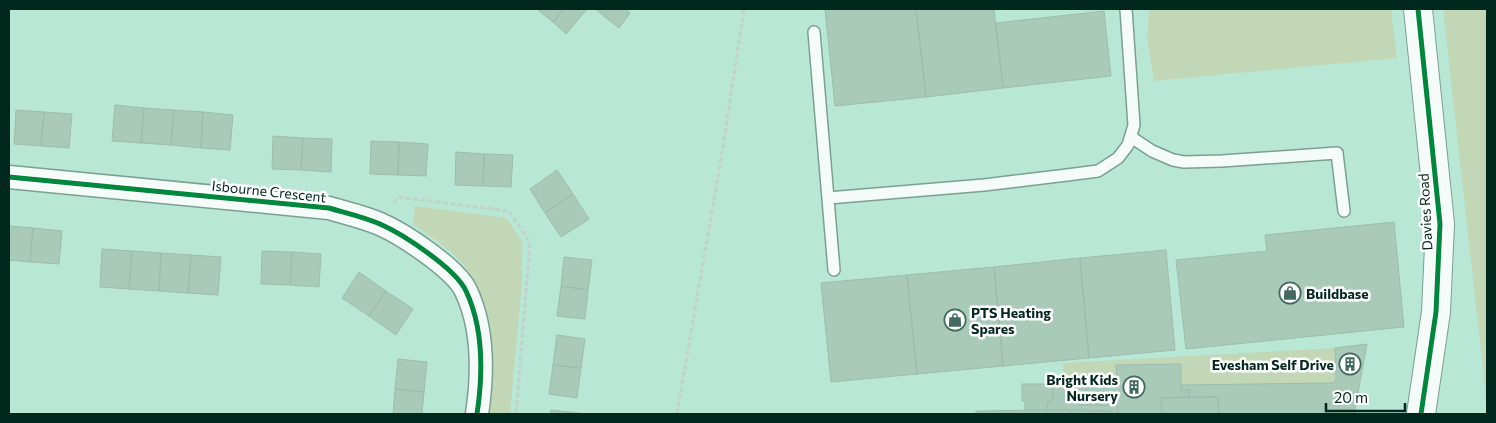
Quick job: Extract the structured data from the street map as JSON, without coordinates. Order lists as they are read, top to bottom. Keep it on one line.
{"streets":{"street":["Isbourne Crescent","Davies Road"]},"places":{"shop":["Buildbase","PTS Heating Spares"],"building":["Evesham Self Drive","Bright Kids Nursery"]},"scale_bar":"20 m"}
